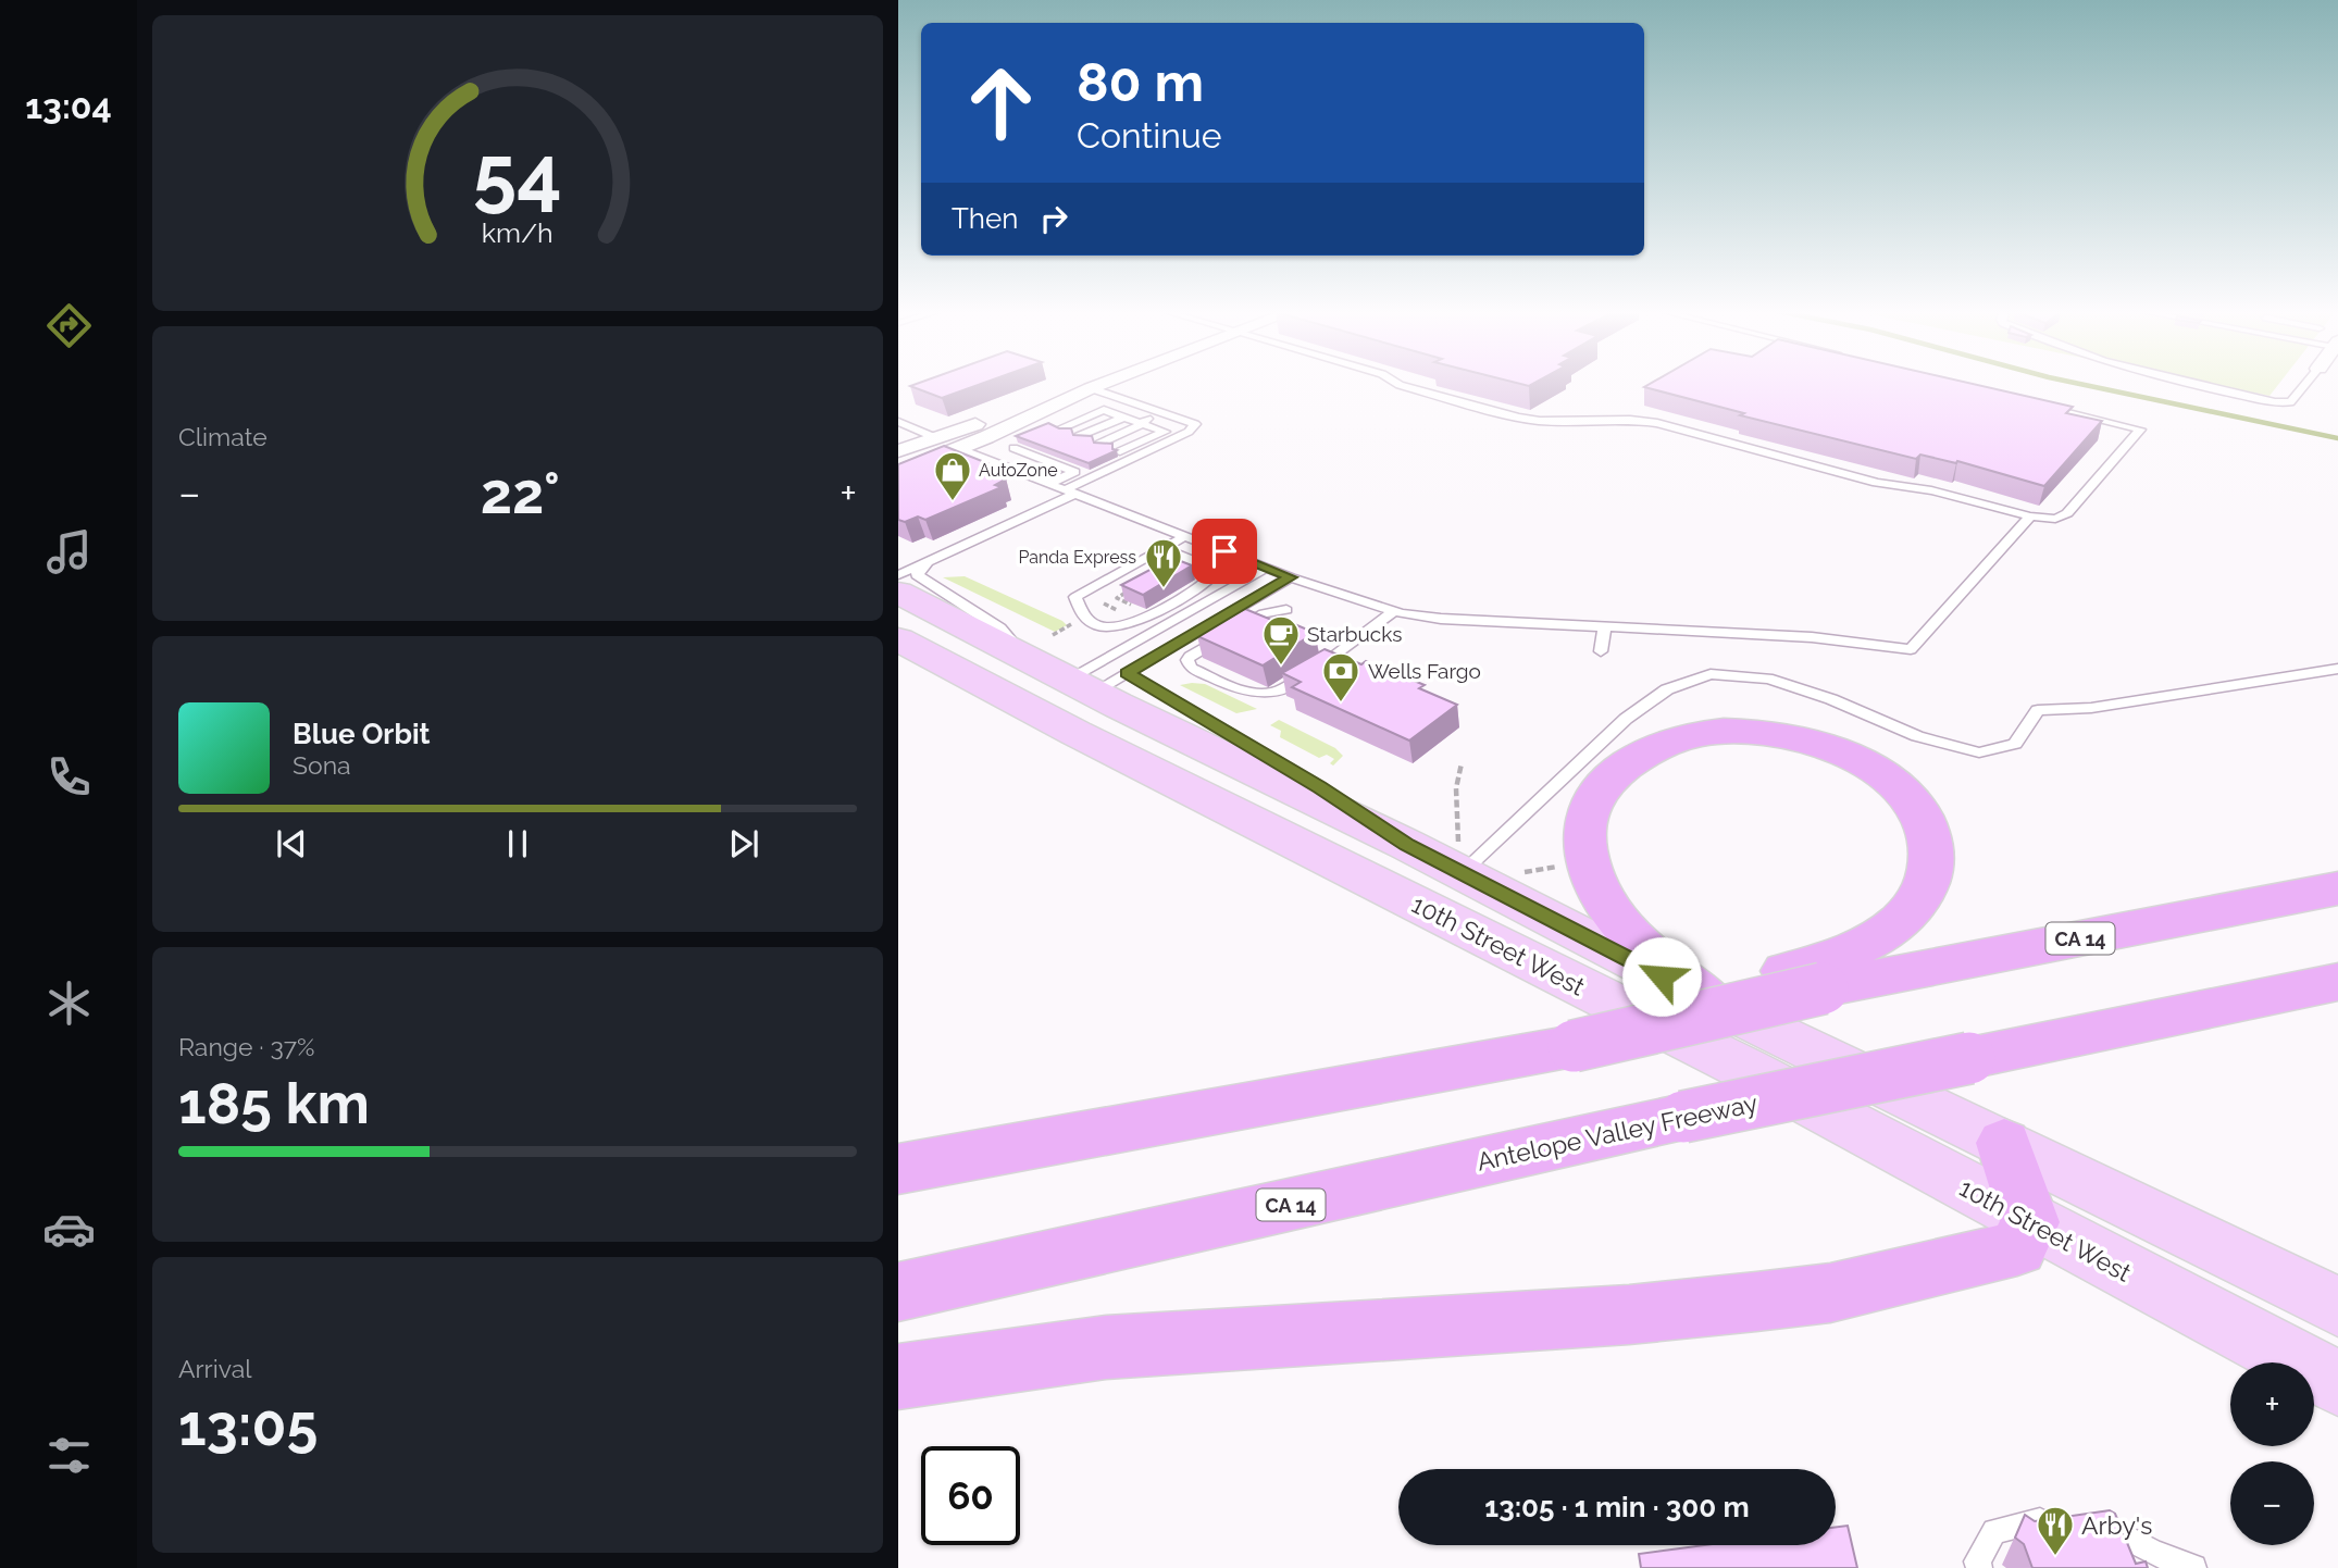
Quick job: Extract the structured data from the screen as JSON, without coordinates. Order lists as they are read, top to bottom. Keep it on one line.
{"streets":{"highway":["CA 14","Antelope Valley Freeway"],"main road":["10th Street West"]},"places":{"shop":["AutoZone"],"restaurant":["Panda Express","Arby's"],"cafe":["Starbucks"],"bank":["Wells Fargo"]},"page":{"tabs":"13:04","turn":["80 m","Continue"],"then":"Then","tile":["Climate",["Range · 37%","185 km"],["Arrival","13:05"]],"heat":["−","22°","+"],"song":["Blue Orbit","Sona"],"map_buttons":["+","−"],"limit":"60","trip":"13:05 · 1 min · 300 m","gauge":["54","km/h"]}}
